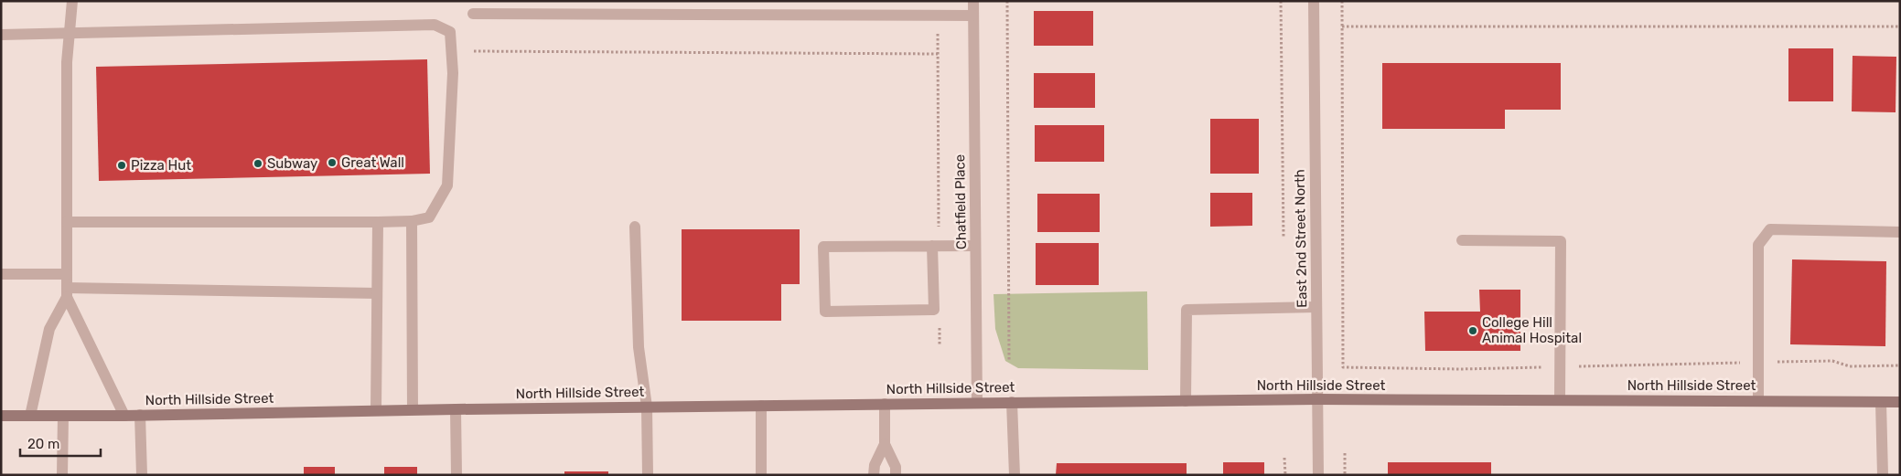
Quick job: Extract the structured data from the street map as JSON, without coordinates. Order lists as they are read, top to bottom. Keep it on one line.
{"streets":{"main road":["North Hillside Street"],"street":["Chatfield Place","East 2nd Street North"]},"crossings":[["Chatfield Place","North Hillside Street"],["East 2nd Street North","North Hillside Street"]],"places":["Great Wall","Subway","Pizza Hut","College Hill Animal Hospital"],"scale_bar":"20 m"}
